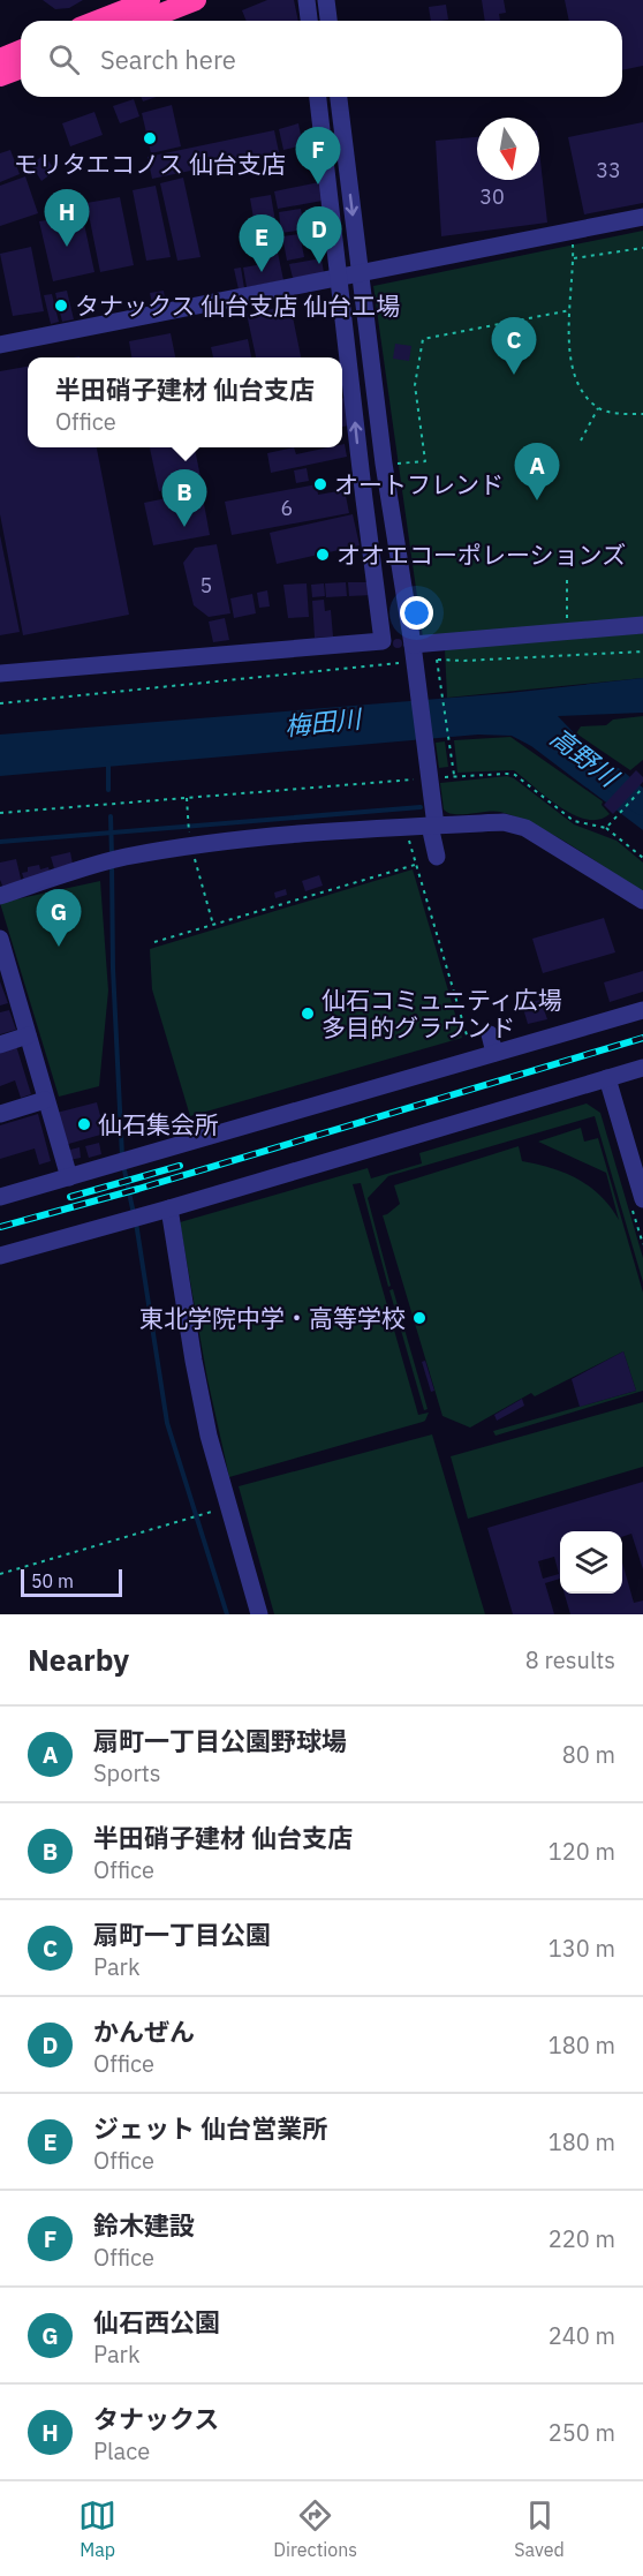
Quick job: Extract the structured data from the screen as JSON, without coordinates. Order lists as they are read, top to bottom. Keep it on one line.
{"water":["梅田川","高野川"],"places":["モリタエコノス 仙台支店","タナックス 仙台支店 仙台工場","オートフレンド","オオエコーポレーションズ","仙石コミュニティ広場 多目的グラウンド","仙石集会所","東北学院中学・高等学校"],"house_numbers":["33","30","6","5"],"scale_bar":"50 m","north":"bottom","page":{"search":"Search here","pins":["F","H","D","E","C","A","B","G"],"popup":["半田硝子建材 仙台支店","Office"],"scale":"50 m","heading":["Nearby","8 results"],"list":[{"mark":"A","name":"扇町一丁目公園野球場","note":"Sports","value":"80 m"},{"mark":"B","name":"半田硝子建材 仙台支店","note":"Office","value":"120 m"},{"mark":"C","name":"扇町一丁目公園","note":"Park","value":"130 m"},{"mark":"D","name":"かんぜん","note":"Office","value":"180 m"},{"mark":"E","name":"ジェット 仙台営業所","note":"Office","value":"180 m"},{"mark":"F","name":"鈴木建設","note":"Office","value":"220 m"},{"mark":"G","name":"仙石西公園","note":"Park","value":"240 m"},{"mark":"H","name":"タナックス","note":"Place","value":"250 m"}],"nav":["Map","Directions","Saved"]}}
